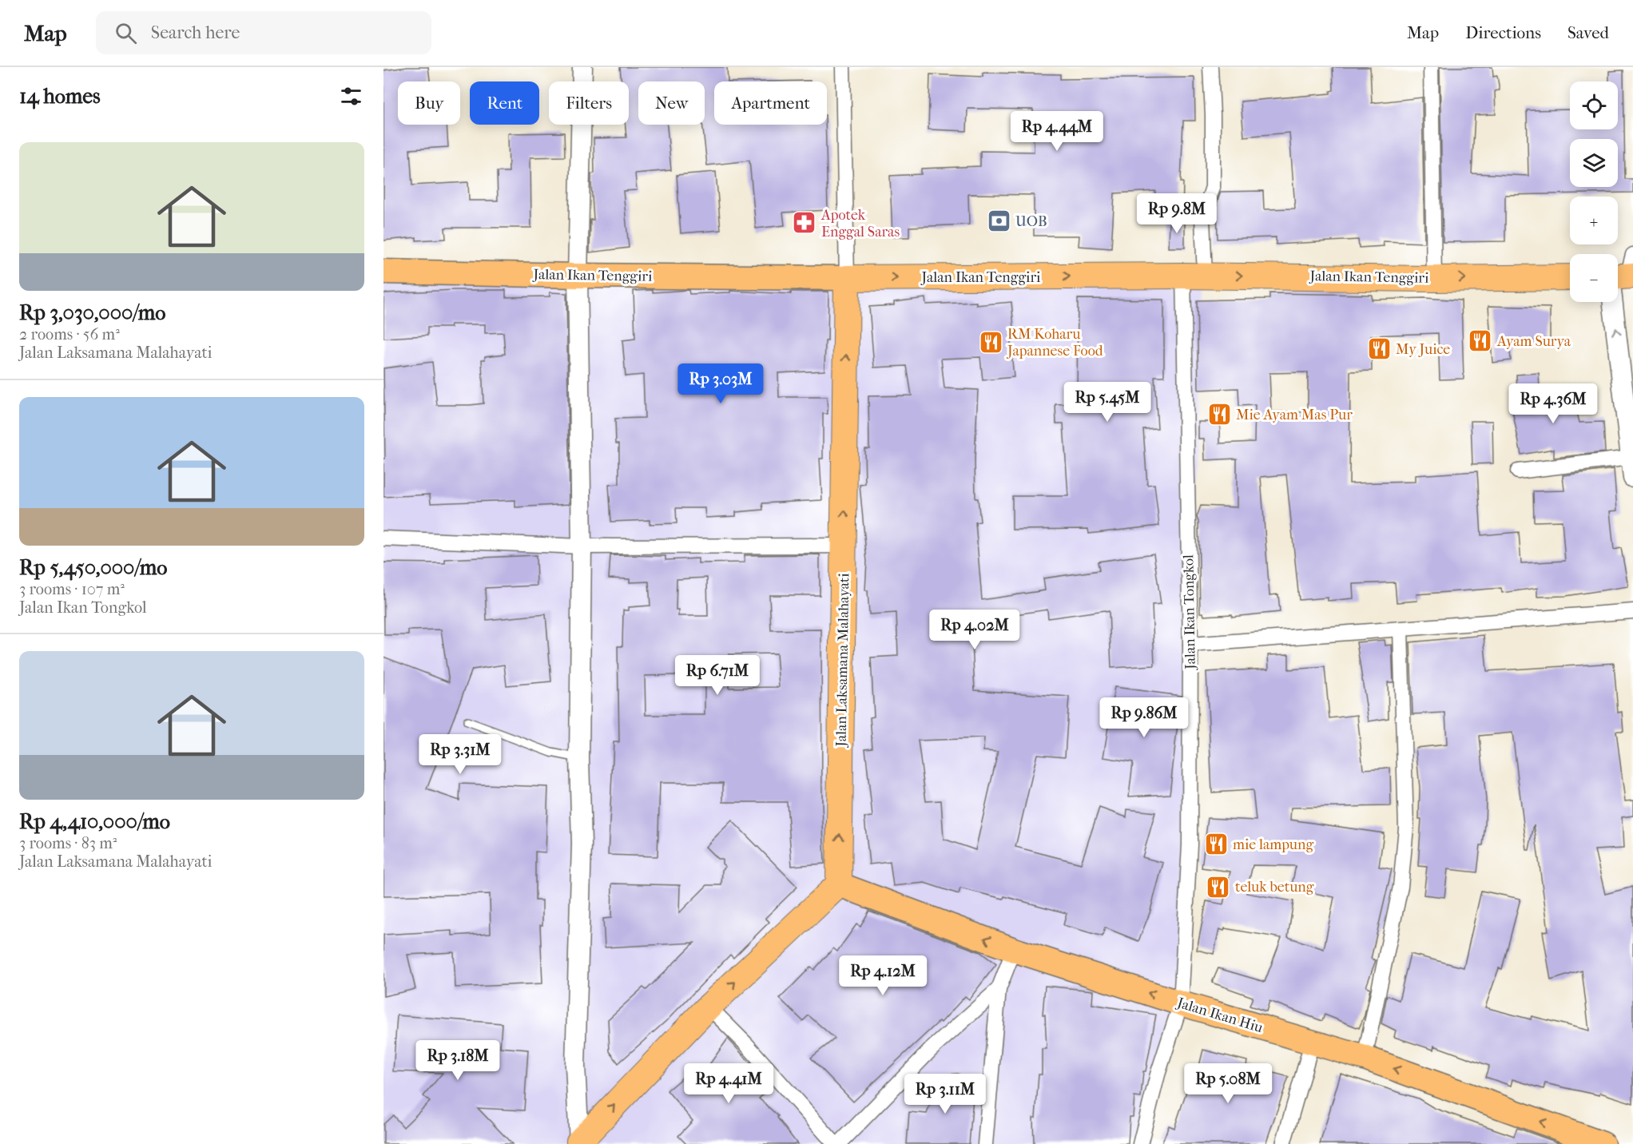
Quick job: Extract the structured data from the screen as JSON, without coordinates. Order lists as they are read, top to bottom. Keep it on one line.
{"streets":{"highway":["Jalan Ikan Tenggiri","Jalan Laksamana Malahayati"],"main road":["Jalan Ikan Hiu"],"street":["Jalan Ikan Tongkol"]},"crossings":[["Jalan Ikan Tenggiri","Jalan Ikan Tongkol"],["Jalan Ikan Tenggiri","Jalan Laksamana Malahayati"],["Jalan Ikan Tongkol","Jalan Ikan Hiu"],["Jalan Laksamana Malahayati","Jalan Ikan Hiu"]],"one_way":["Jalan Ikan Tenggiri","Jalan Laksamana Malahayati","Jalan Ikan Hiu"],"places":{"bank":["UOB"],"pharmacy":["Apotek Enggal Saras"],"restaurant":["Ayam Surya","RM Koharu Japannese Food","My Juice","Mie Ayam Mas Pur","mie lampung","teluk betung"]},"page":{"header":"Map","search":"Search here","nav":["Map","Directions","Saved"],"heading":"14 homes","map_buttons":["+","−"],"chip":["Buy","Rent","Filters","New","Apartment"],"price":["Rp 4.44M","Rp 9.8M","Rp 3.03M","Rp 5.45M","Rp 4.36M","Rp 4.02M","Rp 6.71M","Rp 9.86M","Rp 3.31M","Rp 4.12M","Rp 3.18M","Rp 4.41M","Rp 5.08M","Rp 3.11M"],"list":[{"name":"Rp 3,030,000/mo","note":"2 rooms · 56 m² · Jalan Laksamana Malahayati"},{"name":"Rp 5,450,000/mo","note":"3 rooms · 107 m² · Jalan Ikan Tongkol"},{"name":"Rp 4,410,000/mo","note":"3 rooms · 83 m² · Jalan Laksamana Malahayati"}]}}
